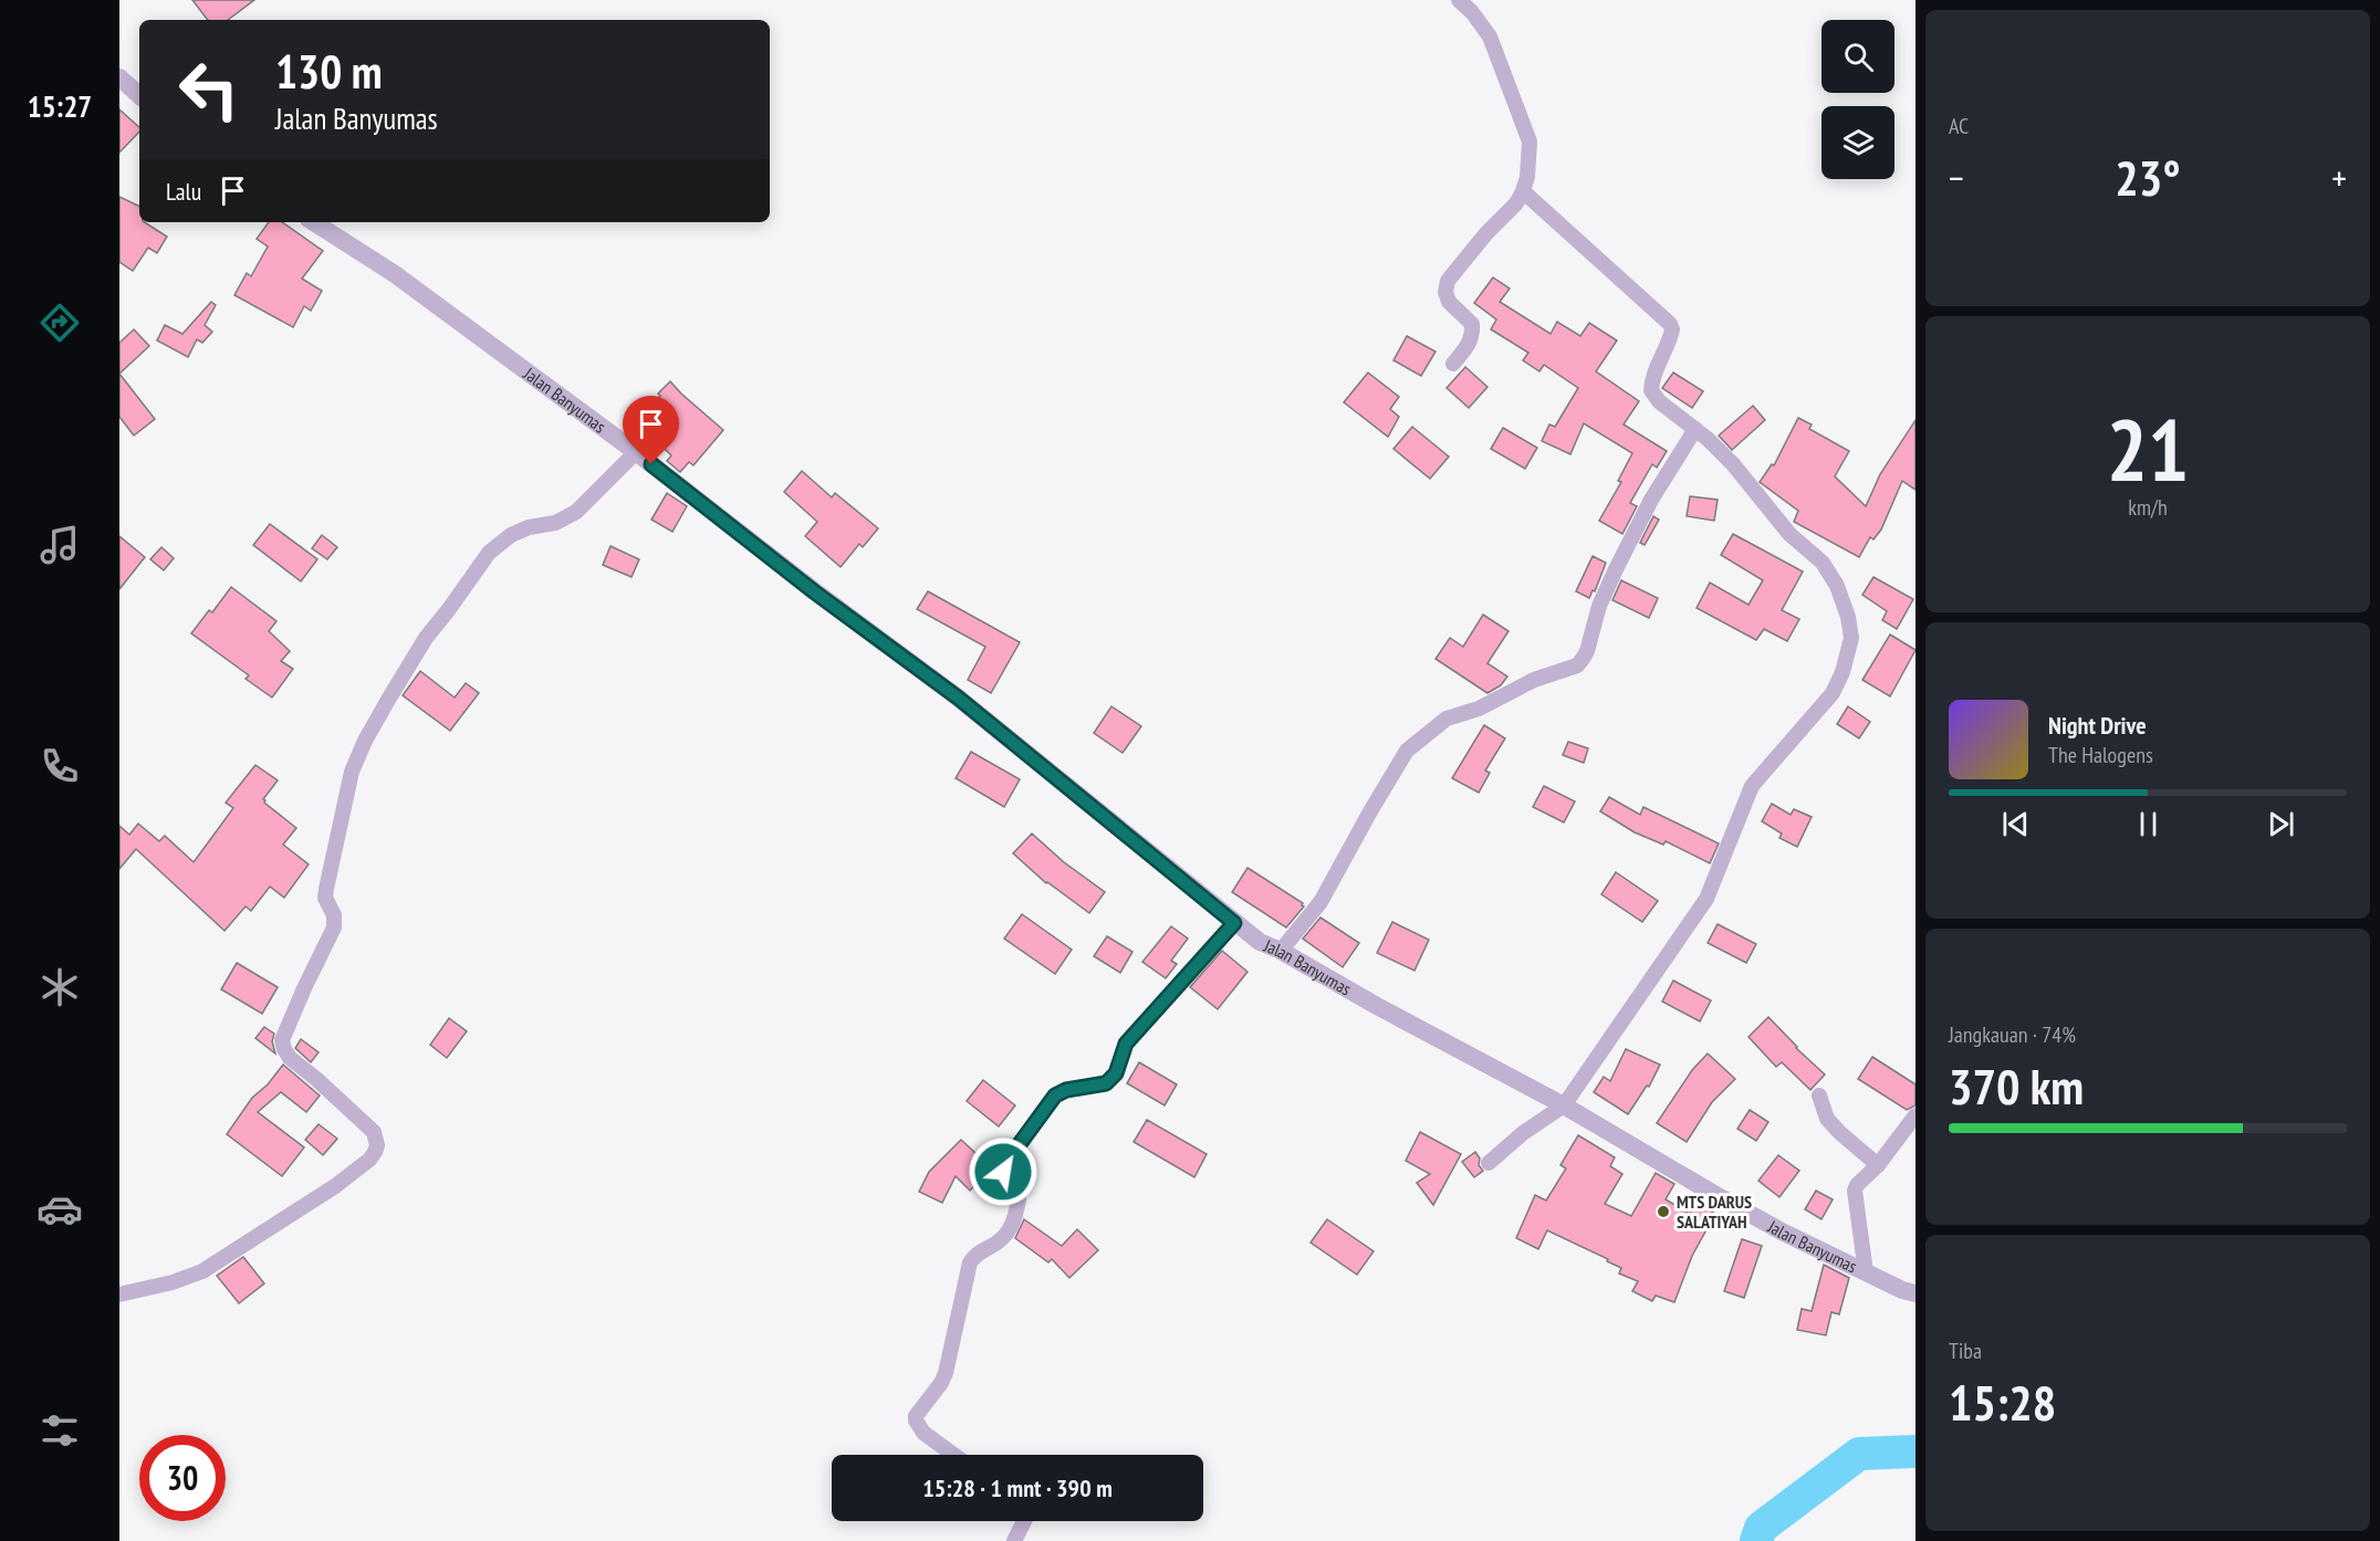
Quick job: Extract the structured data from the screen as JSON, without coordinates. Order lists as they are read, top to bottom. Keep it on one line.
{"streets":{"street":["Jalan Banyumas"]},"places":["MTS DARUS SALATIYAH"],"page":{"tabs":"15:27","tile":["AC",["21","km/h"],["Jangkauan · 74%","370 km"],["Tiba","15:28"]],"turn":["130 m","Jalan Banyumas"],"heat":["−","23°","+"],"then":"Lalu","song":["Night Drive","The Halogens"],"limit":"30","trip":"15:28 · 1 mnt · 390 m"}}
